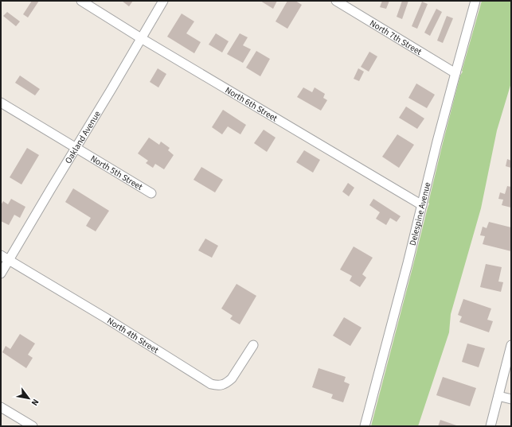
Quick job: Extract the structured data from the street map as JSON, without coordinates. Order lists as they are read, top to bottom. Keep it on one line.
{"streets":{"street":["North 7th Street","North 6th Street","Oakland Avenue","North 5th Street","Delespine Avenue","North 4th Street"]},"crossings":[["North 7th Street","Delespine Avenue"],["North 6th Street","Oakland Avenue"],["North 6th Street","Delespine Avenue"],["Oakland Avenue","North 5th Street"],["Oakland Avenue","North 4th Street"]],"north":"bottom right"}
